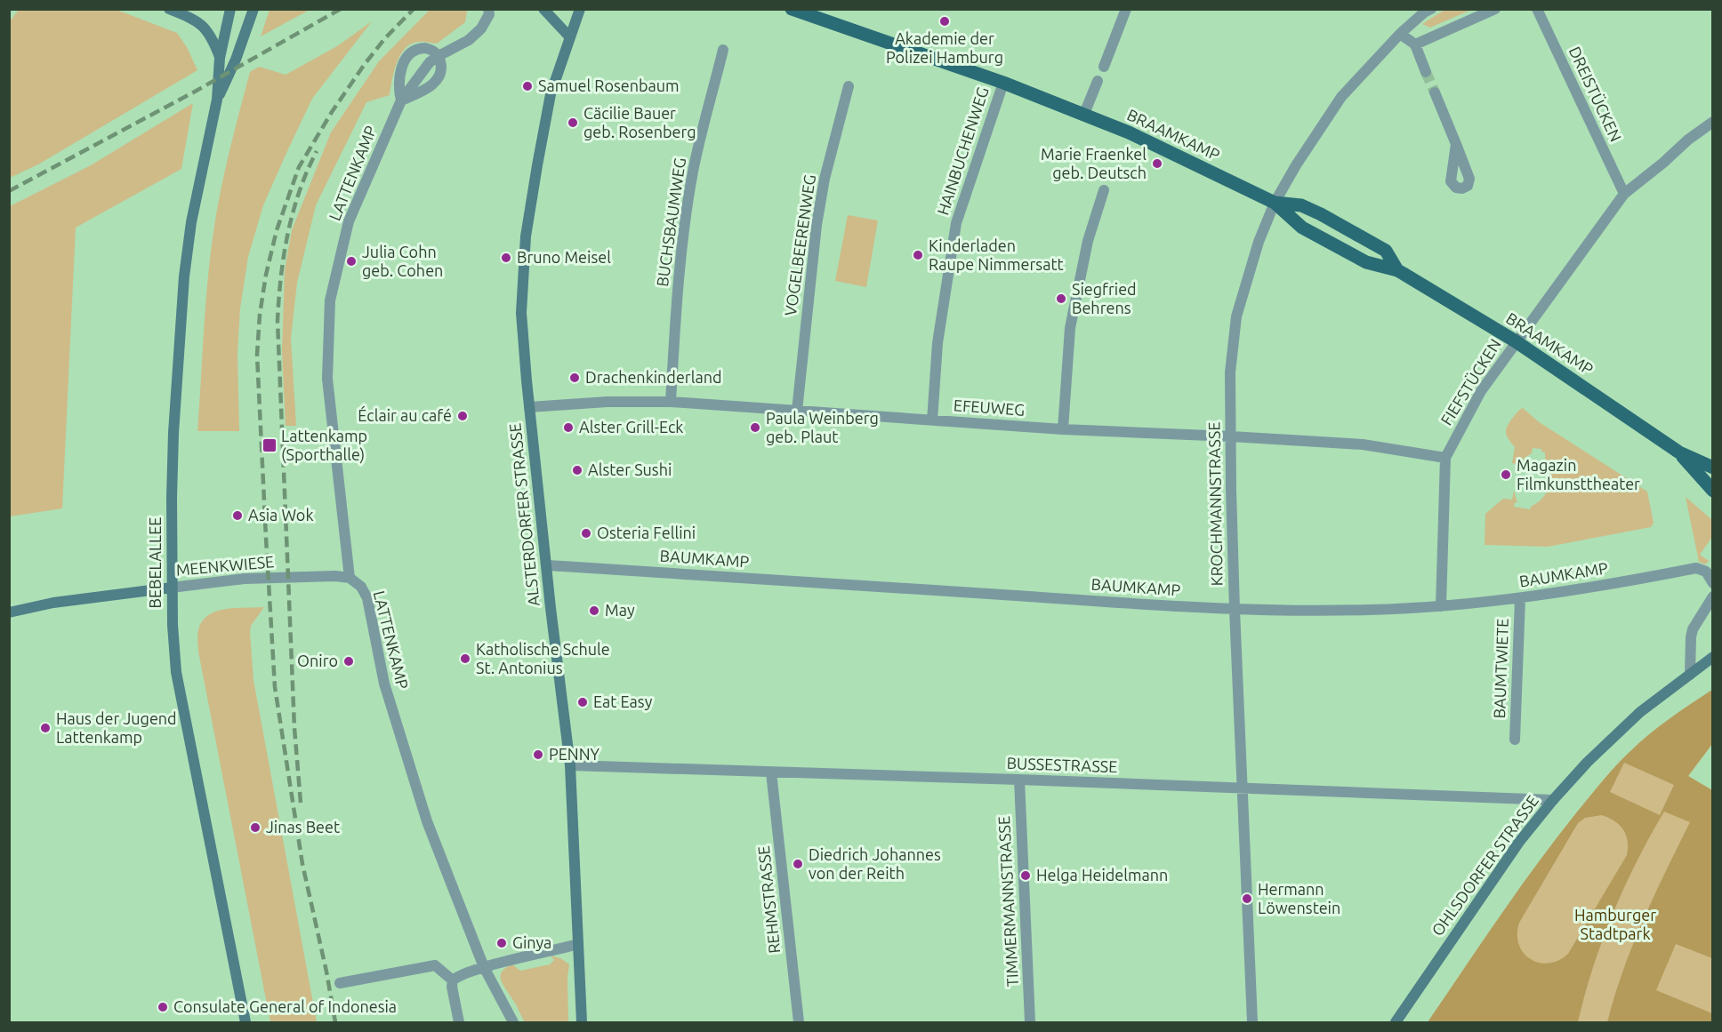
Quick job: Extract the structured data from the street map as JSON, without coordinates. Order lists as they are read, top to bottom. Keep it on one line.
{"streets":{"main road":["BRAAMKAMP"],"street":["DREISTÜCKEN","HAINBUCHENWEG","LATTENKAMP","BUCHSBAUMWEG","VOGELBEERENWEG","FIEFSTÜCKEN","EFEUWEG","KROCHMANNSTRASSE","ALSTERDORFER STRASSE","BAUMKAMP","BEBELALLEE","MEENKWIESE","BAUMTWIETE","BUSSESTRASSE","OHLSDORFER STRASSE","REHMSTRASSE","TIMMERMANNSTRASSE"]},"crossings":[["DREISTÜCKEN","FIEFSTÜCKEN"],["BRAAMKAMP","HAINBUCHENWEG"],["BRAAMKAMP","FIEFSTÜCKEN"],["BRAAMKAMP","KROCHMANNSTRASSE"],["HAINBUCHENWEG","EFEUWEG"],["LATTENKAMP","MEENKWIESE"],["BUCHSBAUMWEG","EFEUWEG"],["VOGELBEERENWEG","EFEUWEG"],["FIEFSTÜCKEN","EFEUWEG"],["FIEFSTÜCKEN","BAUMKAMP"],["EFEUWEG","KROCHMANNSTRASSE"],["EFEUWEG","ALSTERDORFER STRASSE"],["KROCHMANNSTRASSE","BAUMKAMP"],["KROCHMANNSTRASSE","BUSSESTRASSE"],["ALSTERDORFER STRASSE","BAUMKAMP"],["ALSTERDORFER STRASSE","BUSSESTRASSE"],["BAUMKAMP","BAUMTWIETE"],["BEBELALLEE","MEENKWIESE"],["BUSSESTRASSE","OHLSDORFER STRASSE"],["BUSSESTRASSE","REHMSTRASSE"],["BUSSESTRASSE","TIMMERMANNSTRASSE"]],"parks":["Hamburger Stadtpark"],"places":{"other":["Akademie der Polizei Hamburg","Samuel Rosenbaum","Cäcilie Bauer geb. Rosenberg","Marie Fraenkel geb. Deutsch","Kinderladen Raupe Nimmersatt","Bruno Meisel","Julia Cohn geb. Cohen","Siegfried Behrens","Drachenkinderland","Éclair au café","Alster Grill-Eck","Paula Weinberg geb. Plaut","Alster Sushi","Magazin Filmkunsttheater","Asia Wok","Osteria Fellini","May","Katholische Schule St. Antonius","Oniro","Eat Easy","Haus der Jugend Lattenkamp","PENNY","Jinas Beet","Diedrich Johannes von der Reith","Helga Heidelmann","Hermann Löwenstein","Ginya","Consulate General of Indonesia"],"transit":["Lattenkamp (Sporthalle)"]}}
